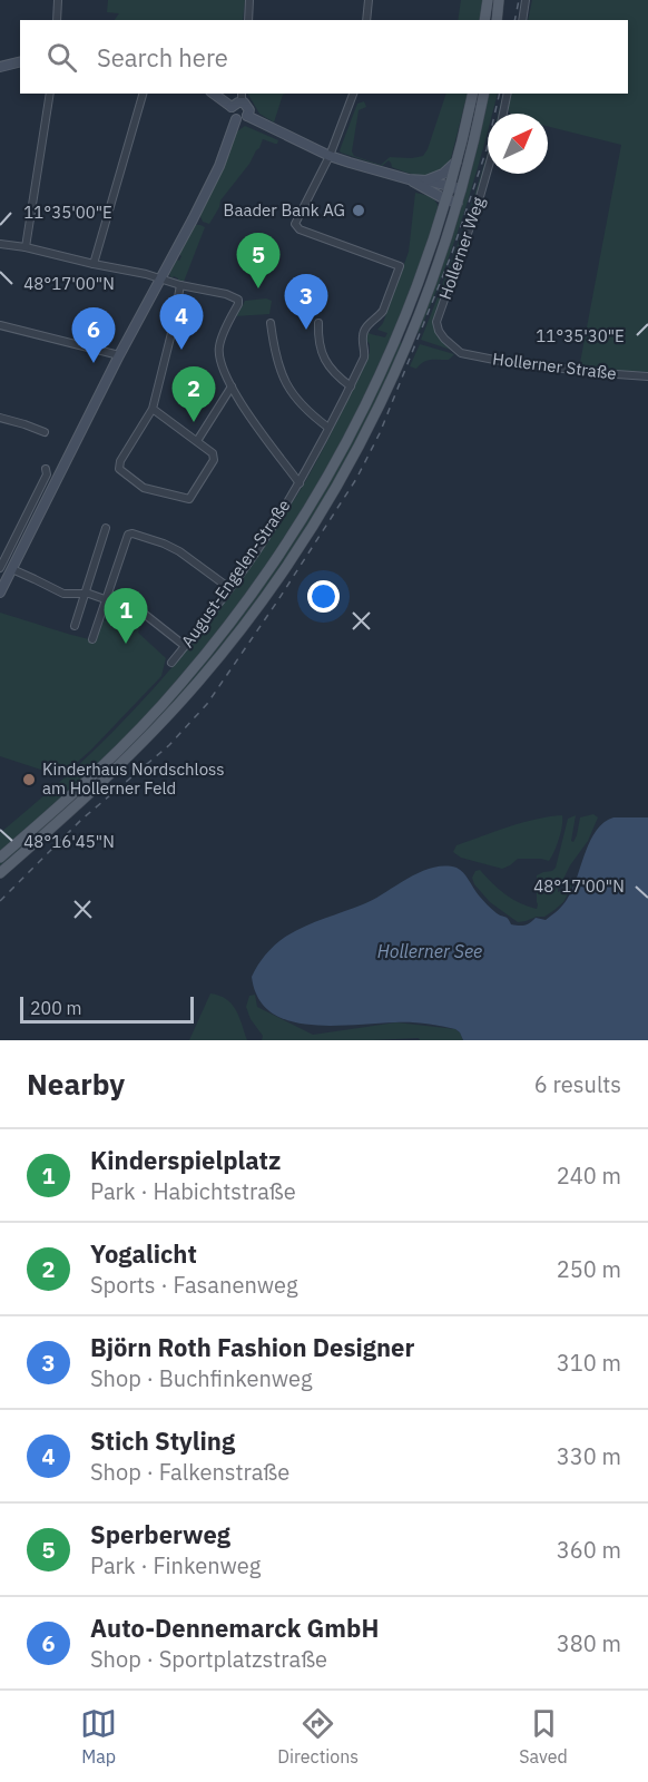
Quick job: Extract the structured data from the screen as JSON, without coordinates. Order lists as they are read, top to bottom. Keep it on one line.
{"streets":{"street":["Hollerner Weg","Hollerner Straße","August-Engelen-Straße"]},"crossings":[["Hollerner Weg","Hollerner Straße"]],"water":["Hollerner See"],"places":["Baader Bank AG","Kinderhaus Nordschloss am Hollerner Feld"],"scale_bar":"200 m","north":"top right","page":{"search":"Search here","pins":["5","3","4","6","2","1"],"scale":"200 m","heading":["Nearby","6 results"],"list":[{"mark":"1","name":"Kinderspielplatz","note":"Park · Habichtstraße","value":"240 m"},{"mark":"2","name":"Yogalicht","note":"Sports · Fasanenweg","value":"250 m"},{"mark":"3","name":"Björn Roth Fashion Designer","note":"Shop · Buchfinkenweg","value":"310 m"},{"mark":"4","name":"Stich Styling","note":"Shop · Falkenstraße","value":"330 m"},{"mark":"5","name":"Sperberweg","note":"Park · Finkenweg","value":"360 m"},{"mark":"6","name":"Auto-Dennemarck GmbH","note":"Shop · Sportplatzstraße","value":"380 m"}],"nav":["Map","Directions","Saved"]},"coordinates":["11°35'00\"E","48°17'00\"N","11°35'30\"E","48°16'45\"N"]}
